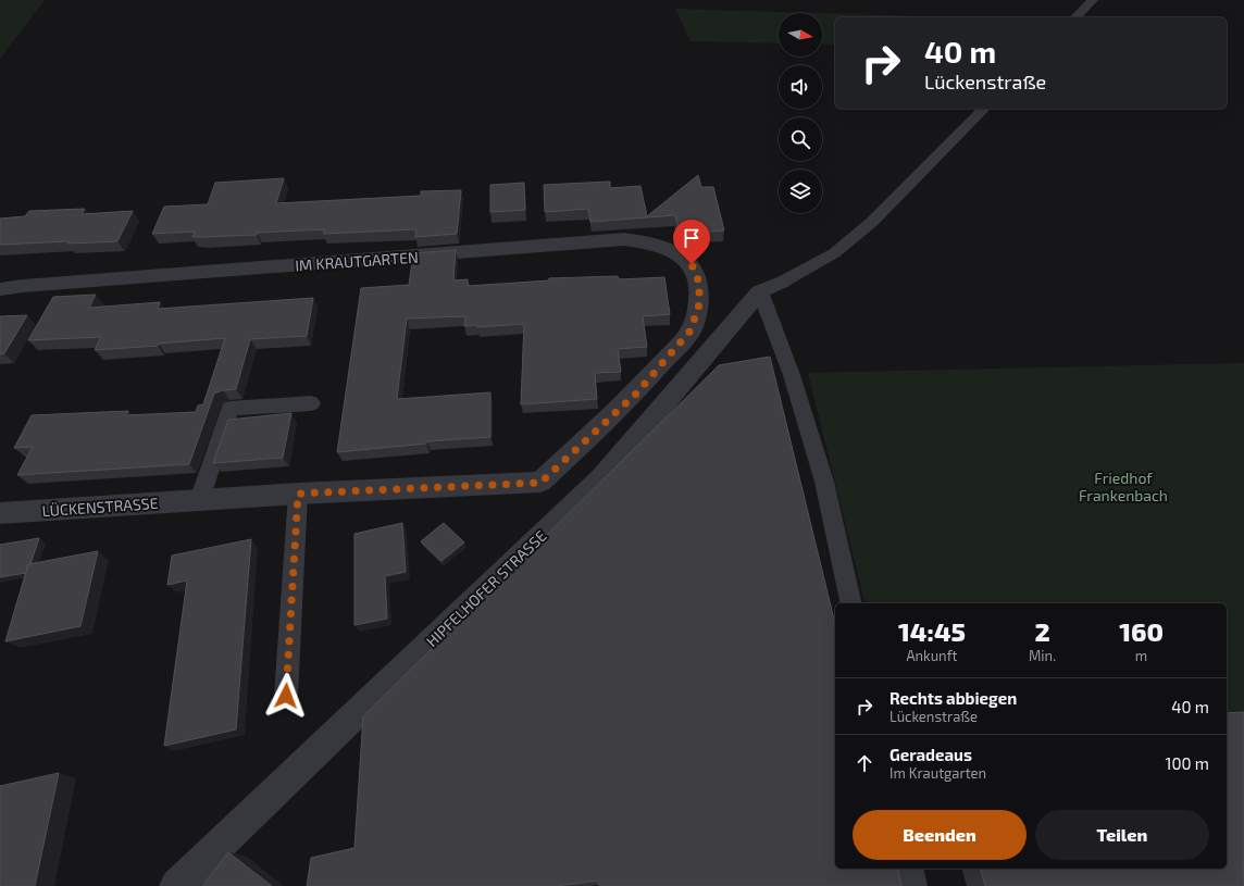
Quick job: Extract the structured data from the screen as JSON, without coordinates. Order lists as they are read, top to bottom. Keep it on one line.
{"streets":{"street":["IM KRAUTGARTEN","LÜCKENSTRASSE","HIPFELHOFER STRASSE"]},"crossings":[["IM KRAUTGARTEN","LÜCKENSTRASSE"]],"parks":["Friedhof Frankenbach"],"north":"right","page":{"turn":["40 m","Lückenstraße"],"eta":["14:45","Ankunft","2","Min.","160","m"],"list":[{"name":"Rechts abbiegen","note":"Lückenstraße","value":"40 m"},{"name":"Geradeaus","note":"Im Krautgarten","value":"100 m"}],"buttons":["Beenden","Teilen"]}}
